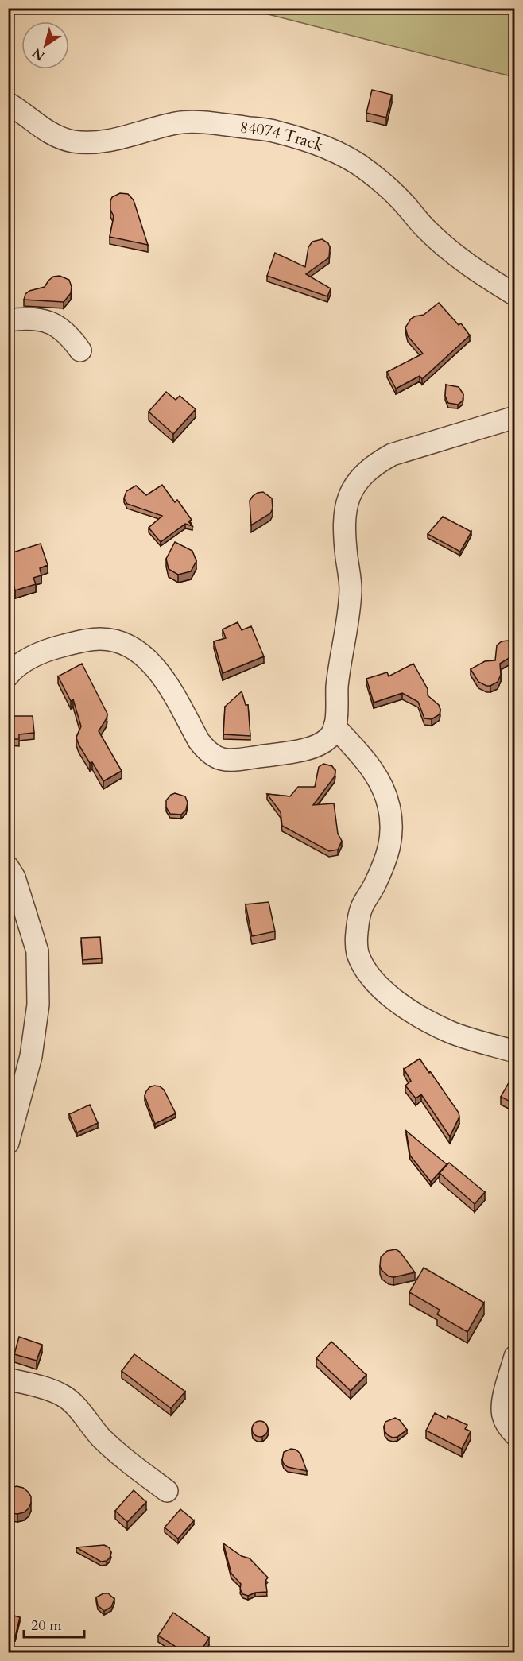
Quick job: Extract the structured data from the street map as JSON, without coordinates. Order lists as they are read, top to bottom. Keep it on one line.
{"streets":{"street":["84074 Track"]},"scale_bar":"20 m","north":"bottom left"}
